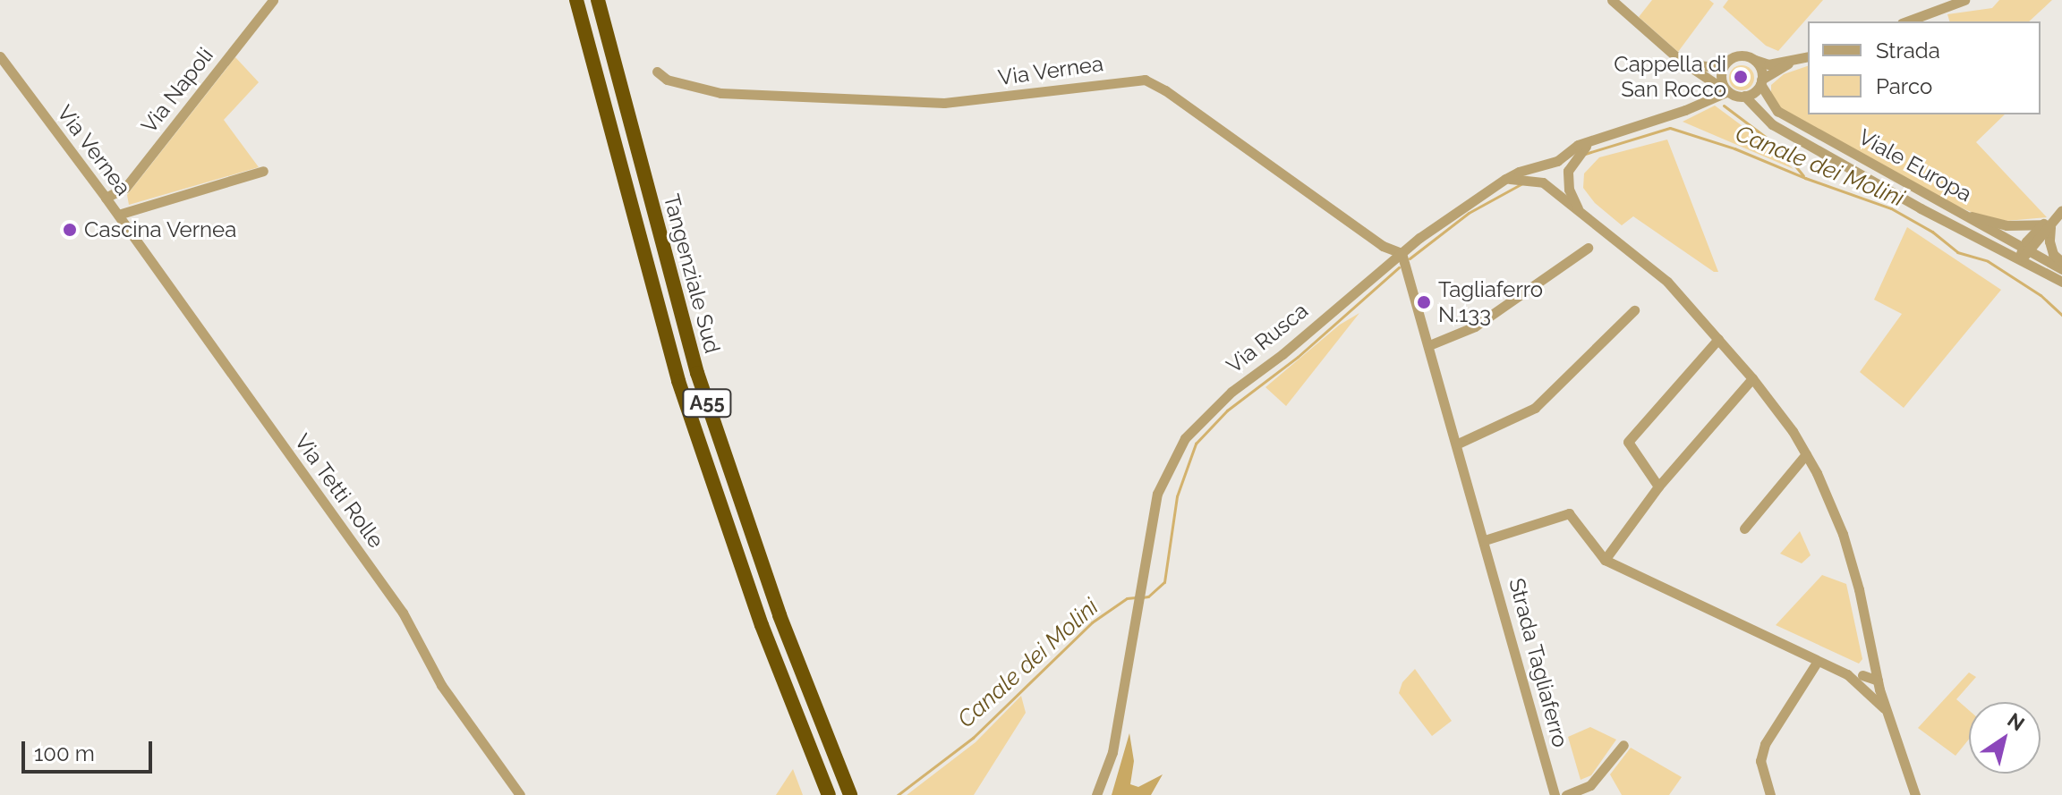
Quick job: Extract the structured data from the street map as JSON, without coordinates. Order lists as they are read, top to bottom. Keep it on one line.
{"streets":{"highway":["Tangenziale Sud","A55"],"street":["Via Vernea","Via Napoli","Viale Europa","Via Rusca","Via Tetti Rolle","Strada Tagliaferro"]},"crossings":[["Via Vernea","Via Napoli"],["Via Vernea","Via Rusca"],["Via Vernea","Via Tetti Rolle"],["Via Vernea","Strada Tagliaferro"],["Via Rusca","Strada Tagliaferro"]],"water":["Canale dei Molini"],"places":["Cappella di San Rocco","Cascina Vernea","Tagliaferro N.133"],"legend":["Strada","Parco"],"scale_bar":"100 m","north":"top right"}
